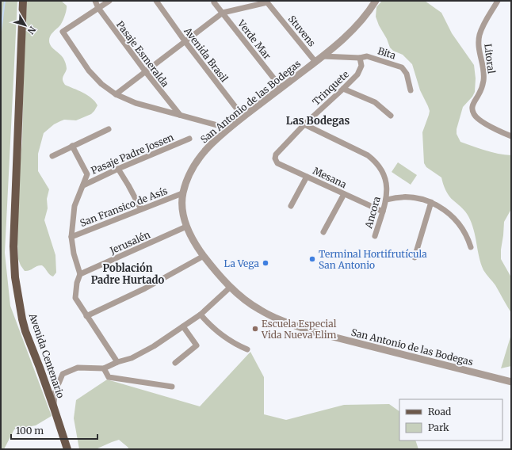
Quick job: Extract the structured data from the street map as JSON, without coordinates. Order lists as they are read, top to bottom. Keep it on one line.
{"streets":{"main road":["Avenida Centenario"],"street":["Stuvens","Verde Mar","Bita","Pasaje Esmeralda","Avenida Brasil","Litoral","Trinquete","San Antonio de las Bodegas","Pasaje Padre Jossen","Mesana","San Fransico de Asís","Ancora","Jerusalén"]},"crossings":[["Stuvens","Verde Mar"],["Stuvens","San Antonio de las Bodegas"],["Verde Mar","San Antonio de las Bodegas"],["Bita","Trinquete"],["Bita","San Antonio de las Bodegas"],["Avenida Brasil","San Antonio de las Bodegas"],["Trinquete","Mesana"],["Trinquete","Ancora"],["San Antonio de las Bodegas","San Fransico de Asís"],["San Antonio de las Bodegas","Jerusalén"],["Mesana","Ancora"]],"districts":["Las Bodegas","Población Padre Hurtado"],"places":["Terminal Hortifrutícula San Antonio","La Vega","Escuela Especial Vida Nueva Elim"],"legend":["Road","Park"],"scale_bar":"100 m","north":"bottom right"}
